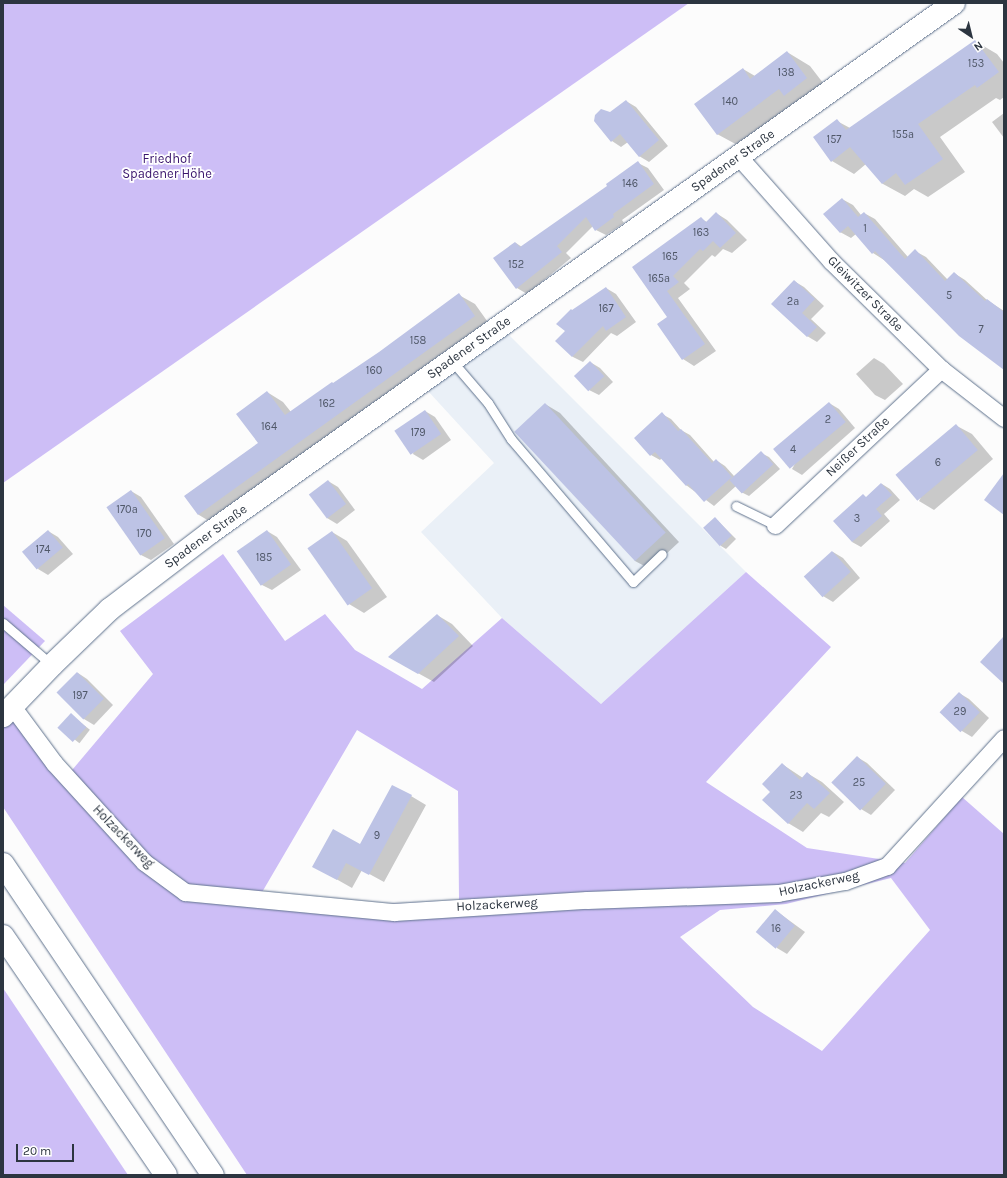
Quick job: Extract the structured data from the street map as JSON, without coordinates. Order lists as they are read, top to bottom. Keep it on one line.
{"streets":{"main road":["Spadener Straße"],"street":["Gleiwitzer Straße","Neißer Straße","Holzackerweg"]},"crossings":[["Spadener Straße","Gleiwitzer Straße"],["Spadener Straße","Holzackerweg"],["Gleiwitzer Straße","Neißer Straße"]],"parks":["Friedhof Spadener Höhe"],"house_numbers":["153","138","140","155a","157","146","1","163","165","152","165a","5","2a","167","7","158","160","162","2","164","179","4","6","170a","3","170","174","185","197","29","25","23","9","16"],"scale_bar":"20 m","north":"bottom right"}
